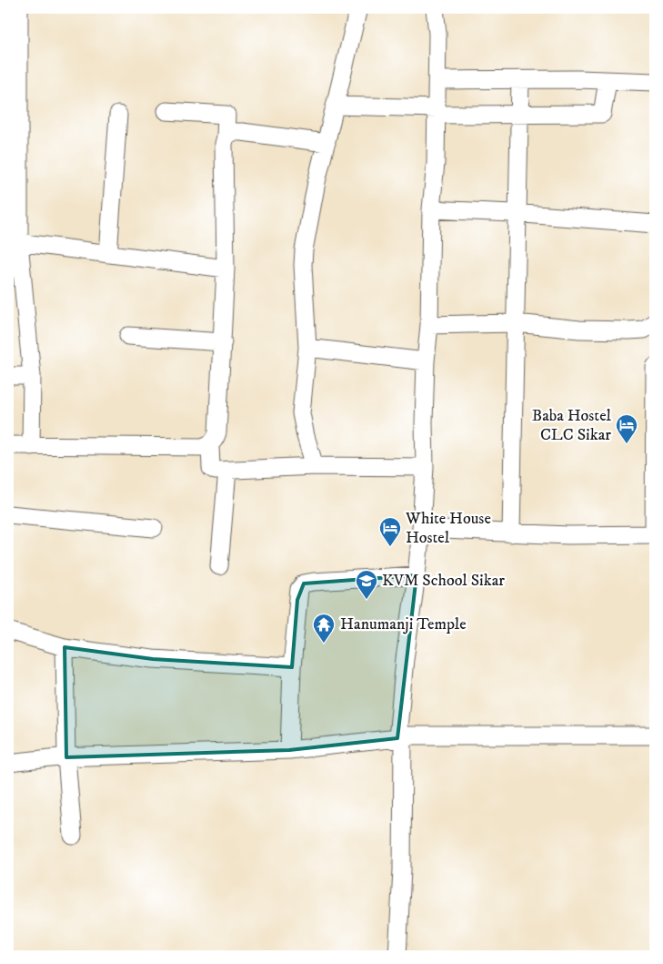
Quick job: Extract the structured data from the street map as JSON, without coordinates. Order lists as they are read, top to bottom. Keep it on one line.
{"places":{"hotel":["Baba Hostel CLC Sikar","White House Hostel"],"school or university":["KVM School Sikar"],"temple":["Hanumanji Temple"]}}
